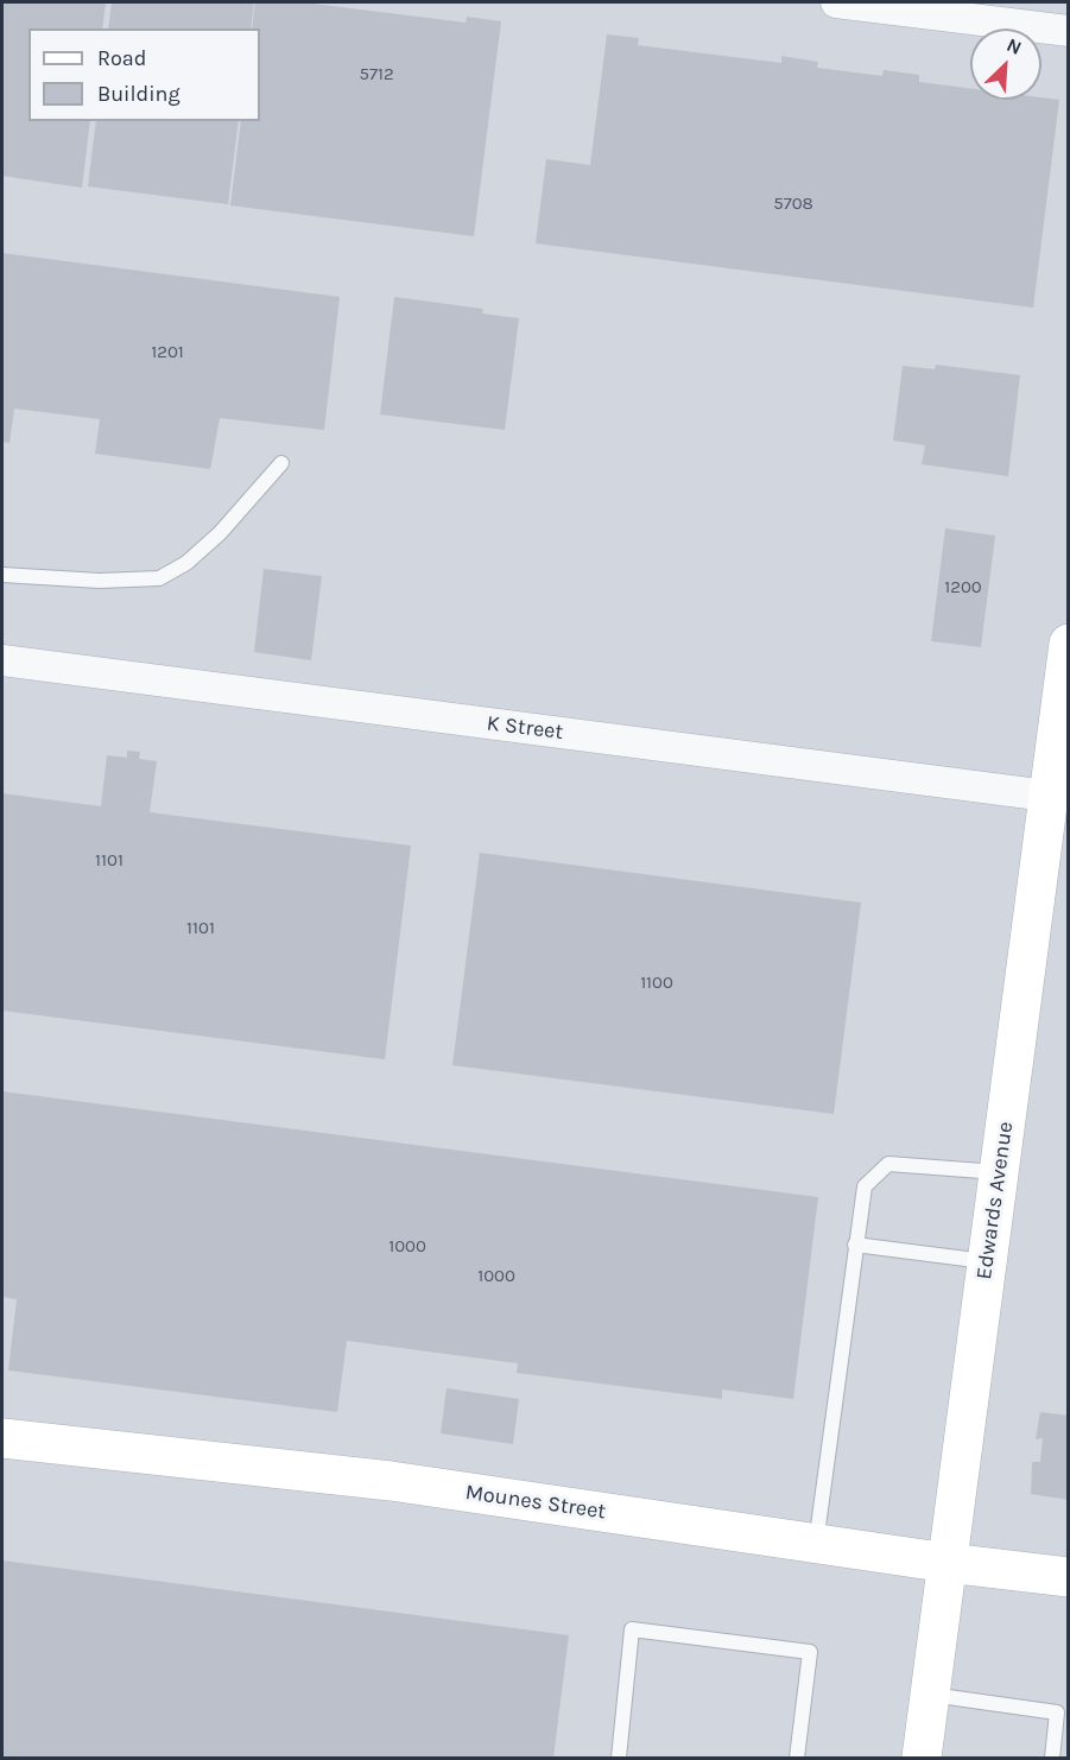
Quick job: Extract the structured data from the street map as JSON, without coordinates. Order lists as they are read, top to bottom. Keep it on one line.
{"streets":{"street":["K Street","Edwards Avenue","Mounes Street"]},"crossings":[["K Street","Edwards Avenue"],["Edwards Avenue","Mounes Street"]],"house_numbers":["5712","5708","1201","1200","1101","1101","1100","1000","1000"],"legend":["Road","Building"],"north":"top right"}
